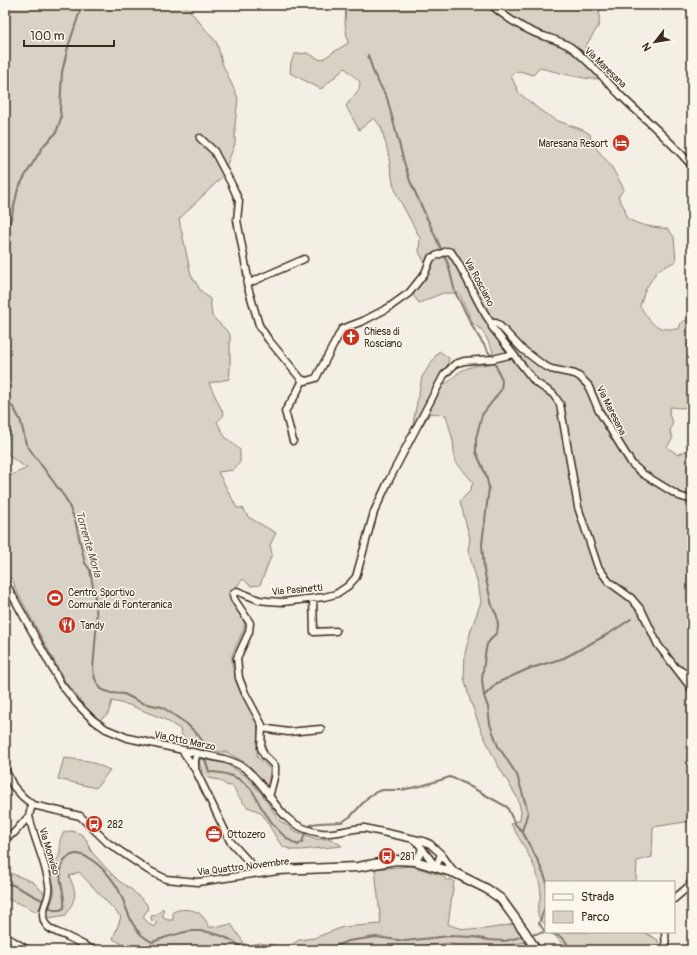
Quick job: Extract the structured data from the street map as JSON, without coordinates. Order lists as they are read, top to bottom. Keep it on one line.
{"streets":{"street":["Via Maresana","Via Rosciano","Via Pasinetti","Via Otto Marzo","Via Monviso","Via Quattro Novembre"]},"crossings":[["Via Maresana","Via Rosciano"],["Via Rosciano","Via Pasinetti"],["Via Pasinetti","Via Otto Marzo"],["Via Otto Marzo","Via Quattro Novembre"]],"water":["Torrente Morla"],"places":{"hotel":["Maresana Resort"],"church":["Chiesa di Rosciano"],"sports":["Centro Sportivo Comunale di Ponteranica"],"restaurant":["Tandy"],"bus stop":["282","281"],"office":["Ottozero"]},"legend":["Strada","Parco"],"scale_bar":"100 m","north":"bottom left"}
